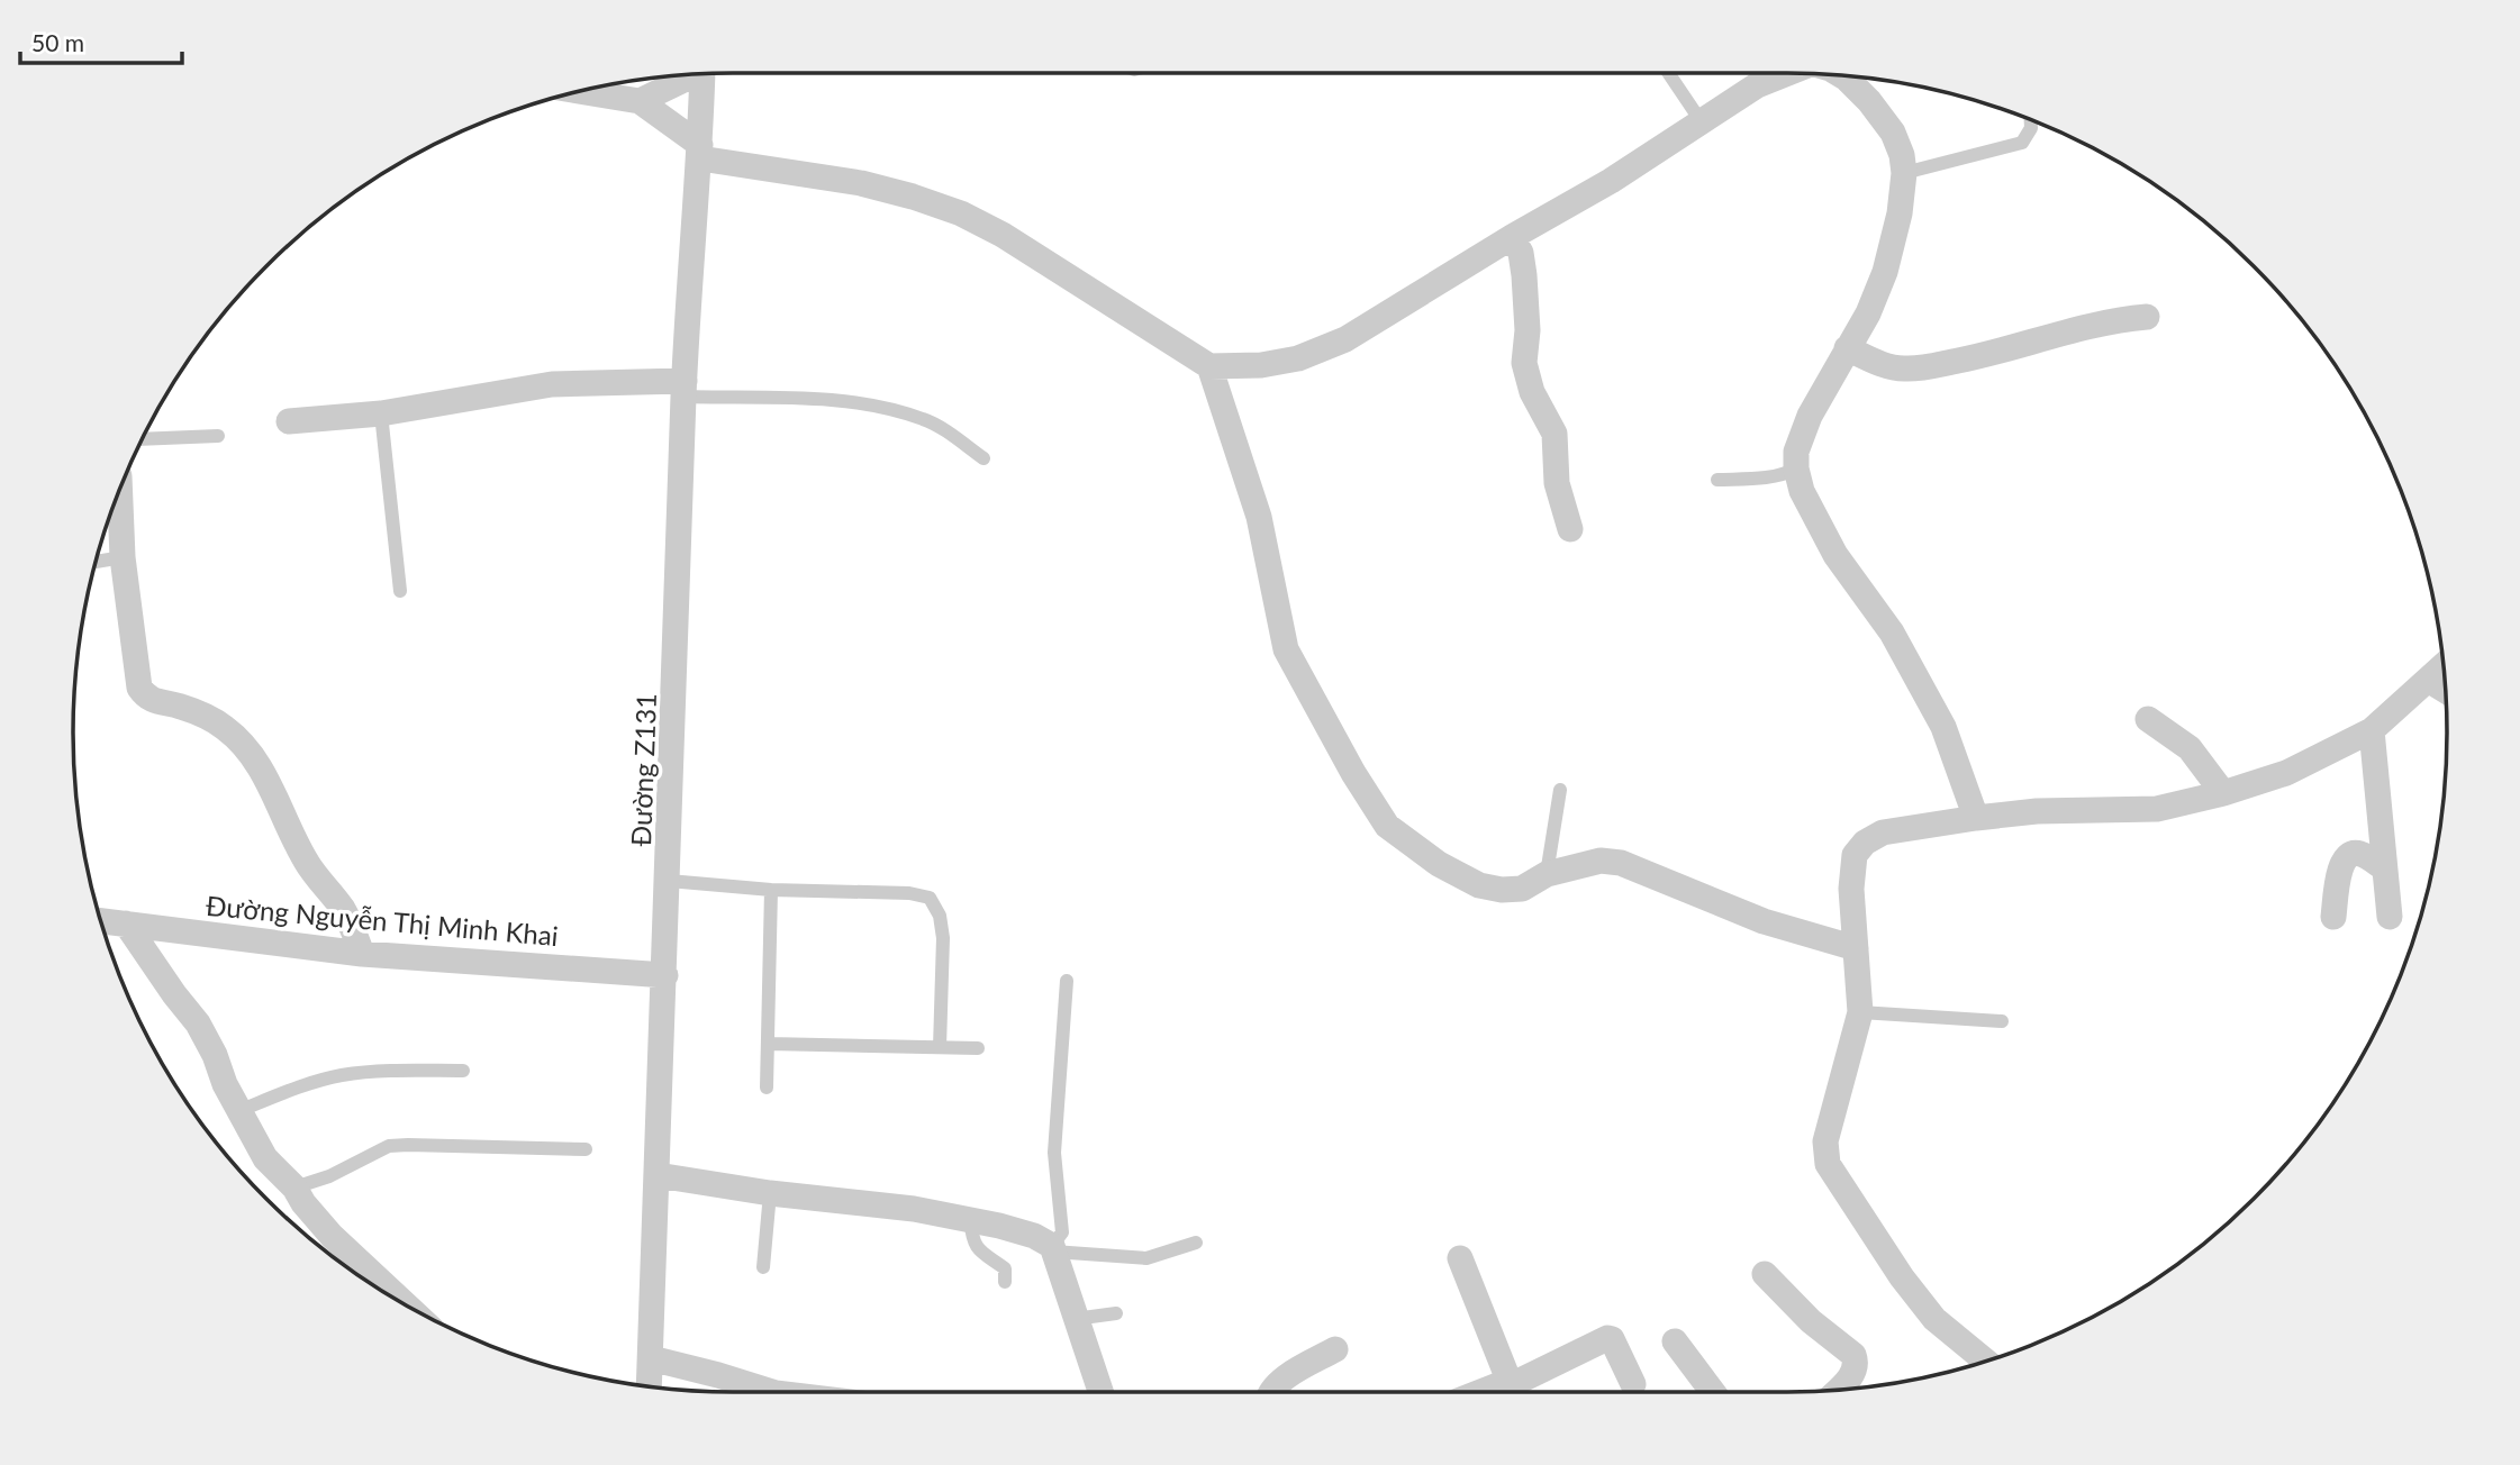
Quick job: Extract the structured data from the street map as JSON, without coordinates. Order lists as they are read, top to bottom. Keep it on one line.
{"streets":{"street":["Đường Z131","Đường Nguyễn Thị Minh Khai"]},"crossings":[["Đường Z131","Đường Nguyễn Thị Minh Khai"]],"scale_bar":"50 m"}
